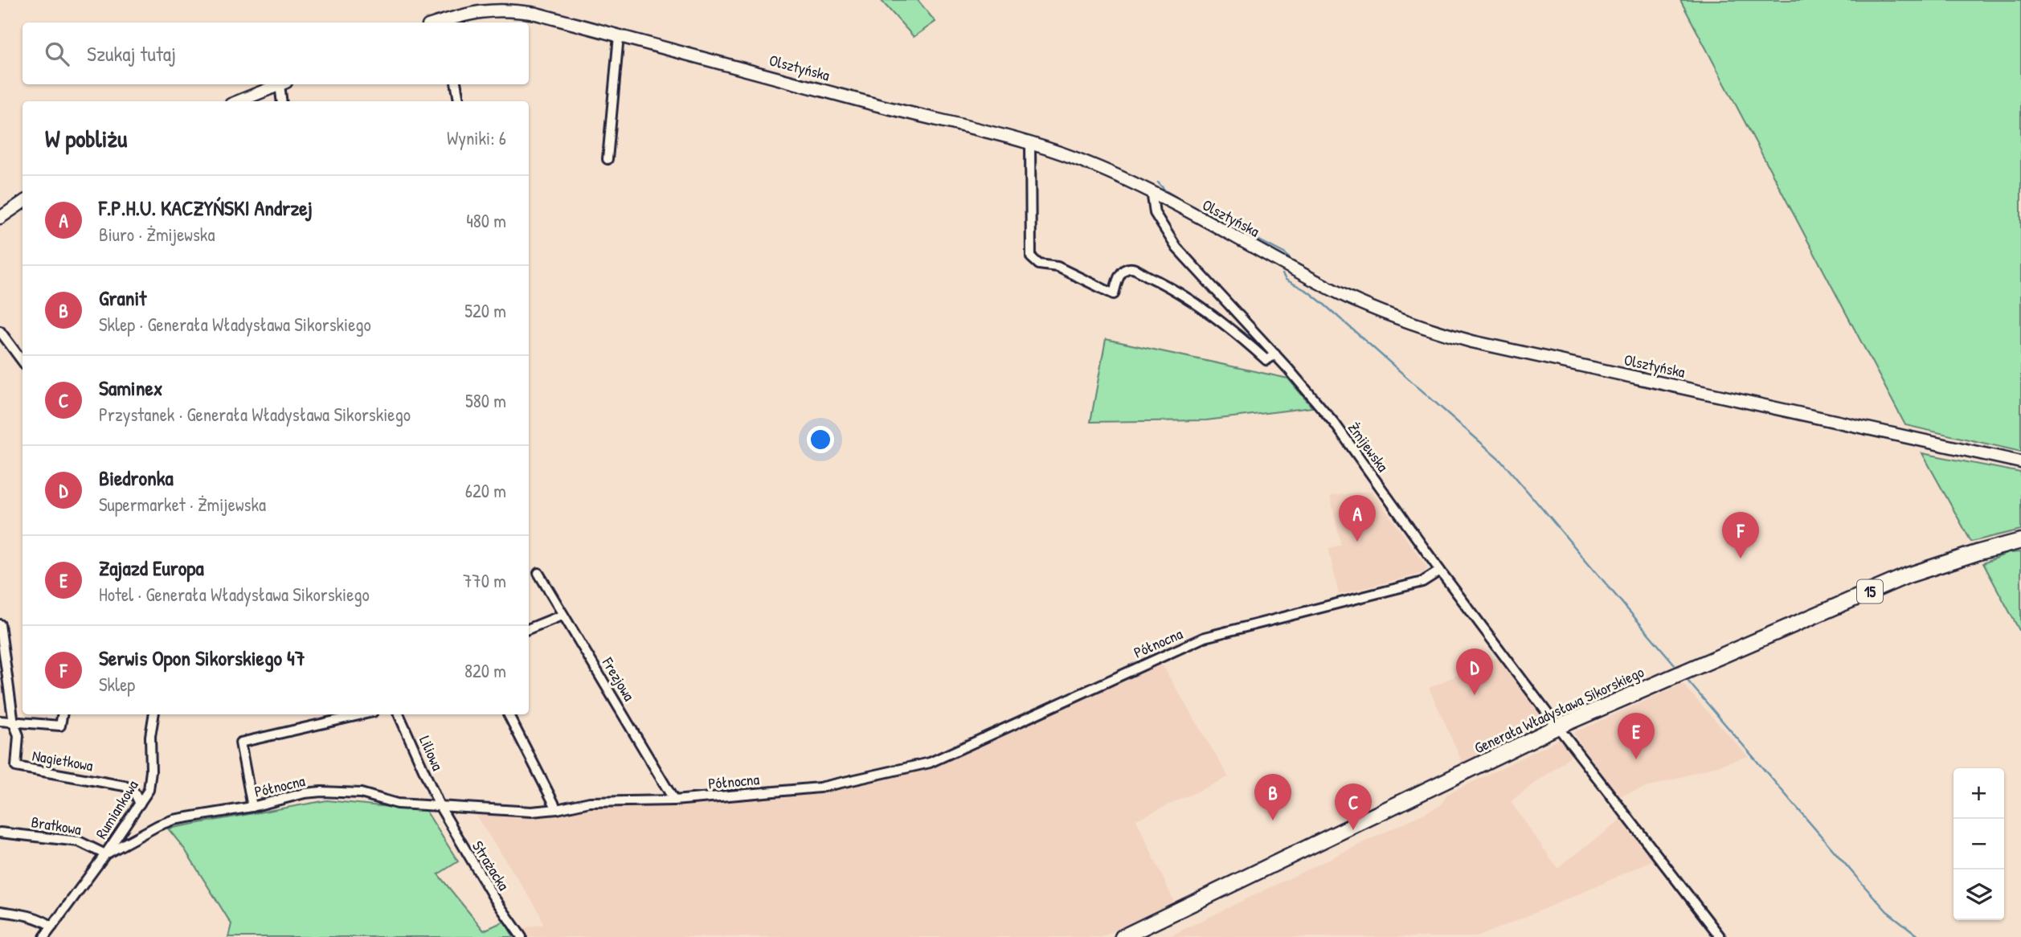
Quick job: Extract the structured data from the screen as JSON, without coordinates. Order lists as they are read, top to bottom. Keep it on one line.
{"streets":{"main road":["15","Generała Władysława Sikorskiego"],"street":["Olsztyńska","Żmijewska","Północna","Frezjowa","Liliowa","Nagietkowa","Rumiankowa","Bratkowa","Strażacka"]},"crossings":[["Olsztyńska","Żmijewska"],["Żmijewska","Północna"],["Żmijewska","Generała Władysława Sikorskiego"],["Północna","Frezjowa"],["Północna","Liliowa"],["Północna","Rumiankowa"],["Północna","Bratkowa"],["Północna","Strażacka"],["Liliowa","Strażacka"],["Nagietkowa","Rumiankowa"],["Rumiankowa","Bratkowa"]],"page":{"search":"Szukaj tutaj","heading":["W pobliżu","Wyniki: 6"],"list":[{"mark":"A","name":"F.P.H.U. KACZYŃSKI Andrzej","note":"Biuro · Żmijewska","value":"480 m"},{"mark":"B","name":"Granit","note":"Sklep · Generała Władysława Sikorskiego","value":"520 m"},{"mark":"C","name":"Saminex","note":"Przystanek · Generała Władysława Sikorskiego","value":"580 m"},{"mark":"D","name":"Biedronka","note":"Supermarket · Żmijewska","value":"620 m"},{"mark":"E","name":"Zajazd Europa","note":"Hotel · Generała Władysława Sikorskiego","value":"770 m"},{"mark":"F","name":"Serwis Opon Sikorskiego 47","note":"Sklep","value":"820 m"}],"pins":["A","F","D","E","B","C"],"map_buttons":["+","−"]}}
